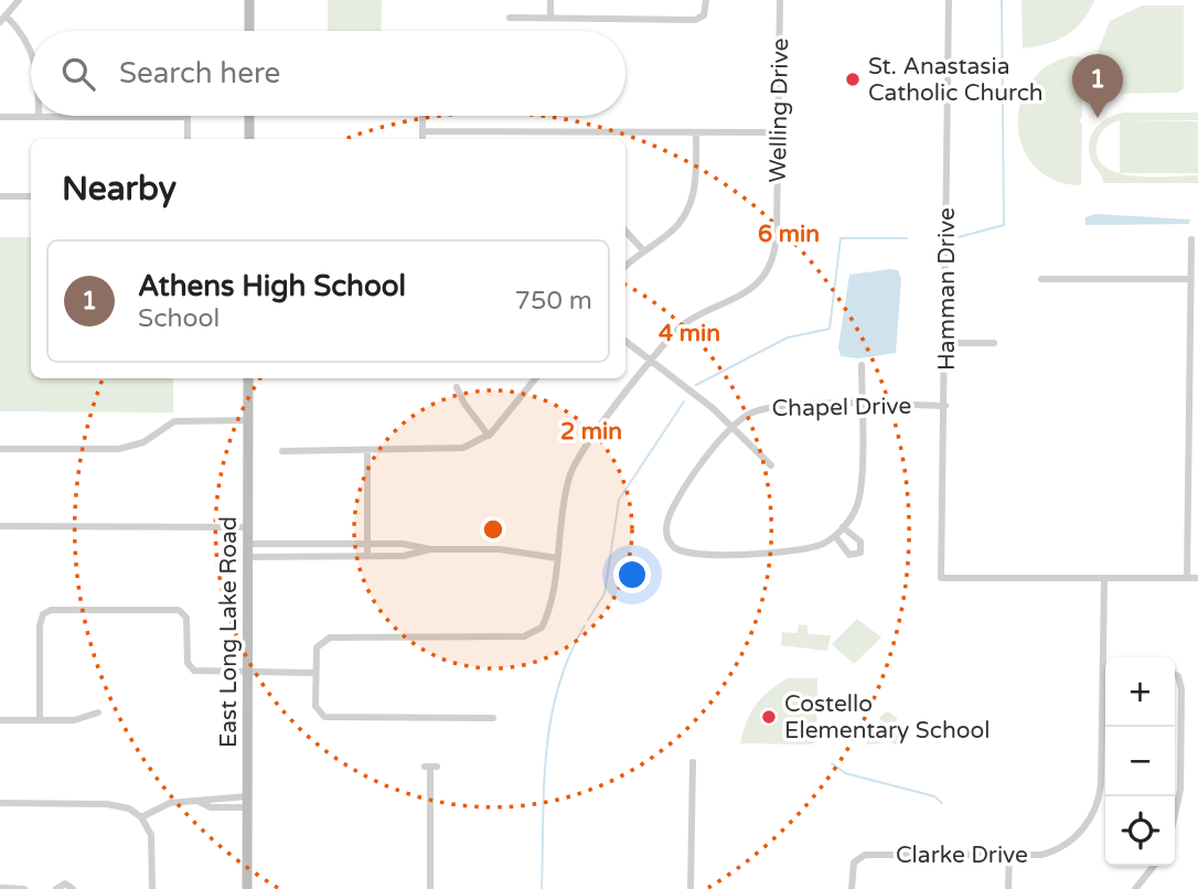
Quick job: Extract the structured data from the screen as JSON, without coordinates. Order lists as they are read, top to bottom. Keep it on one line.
{"streets":{"main road":["East Long Lake Road"],"street":["Welling Drive","Hamman Drive","Chapel Drive","Clarke Drive"]},"crossings":[["Hamman Drive","Chapel Drive"],["Hamman Drive","Clarke Drive"]],"places":["St. Anastasia Catholic Church","Costello Elementary School"],"page":{"search":"Search here","pins":"1","heading":"Nearby","list":[{"mark":"1","name":"Athens High School","note":"School","value":"750 m"}],"map_buttons":["+","−"]},"rings":["6 min","4 min","2 min"]}
